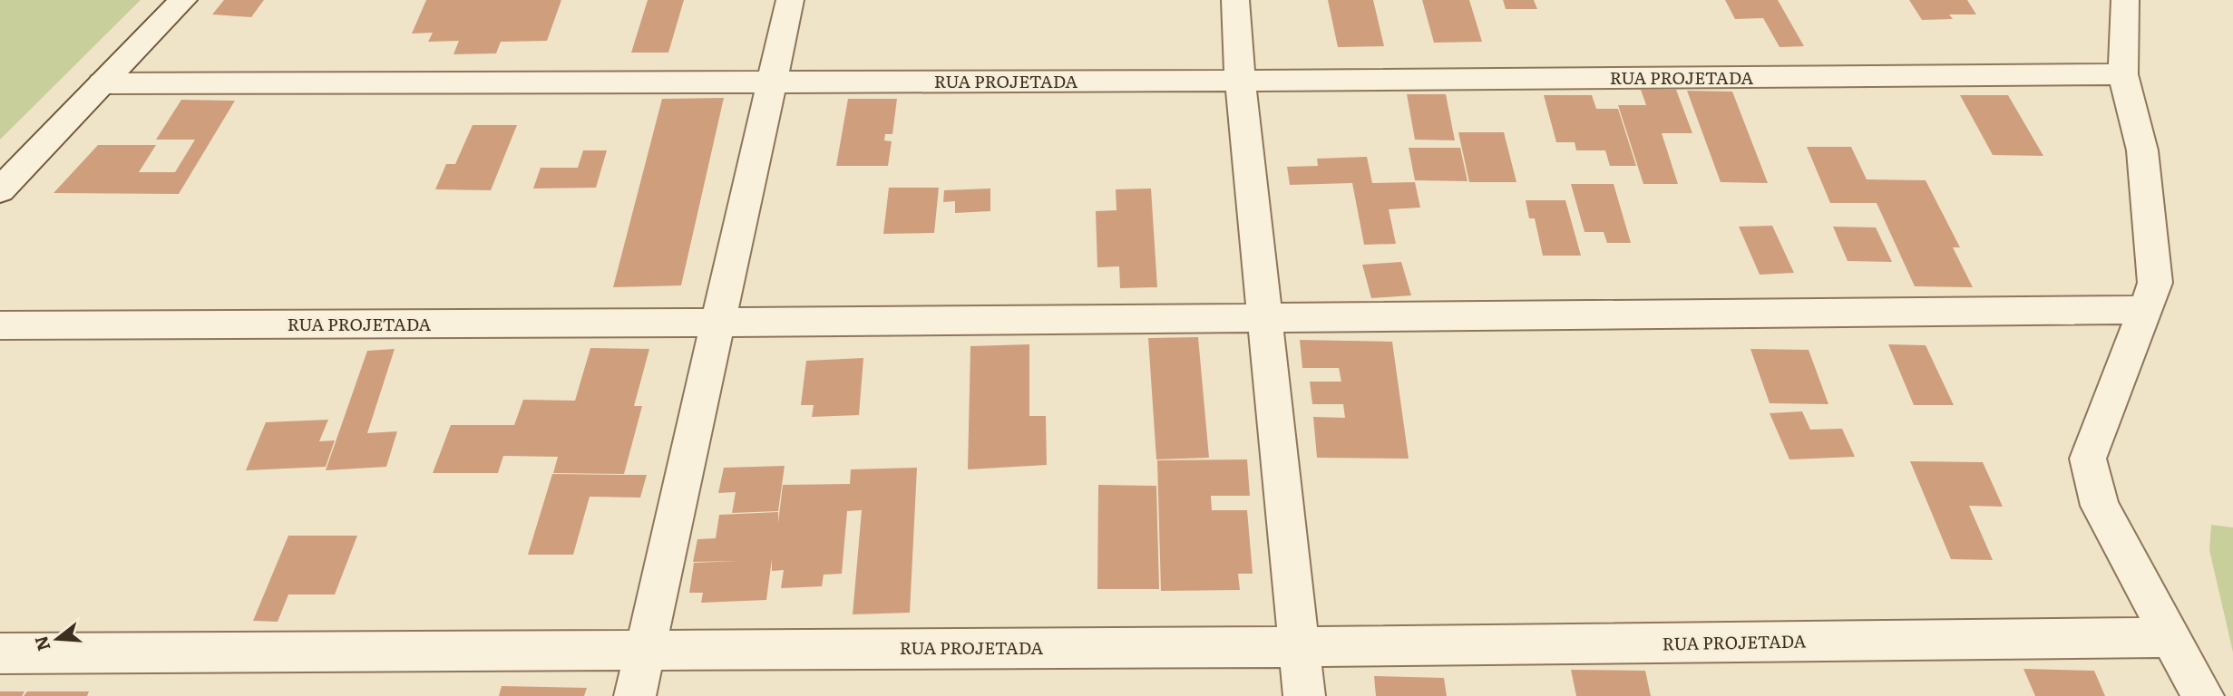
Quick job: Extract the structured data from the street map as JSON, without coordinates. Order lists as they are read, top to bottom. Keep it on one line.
{"streets":{"street":["RUA PROJETADA"]},"north":"left"}
